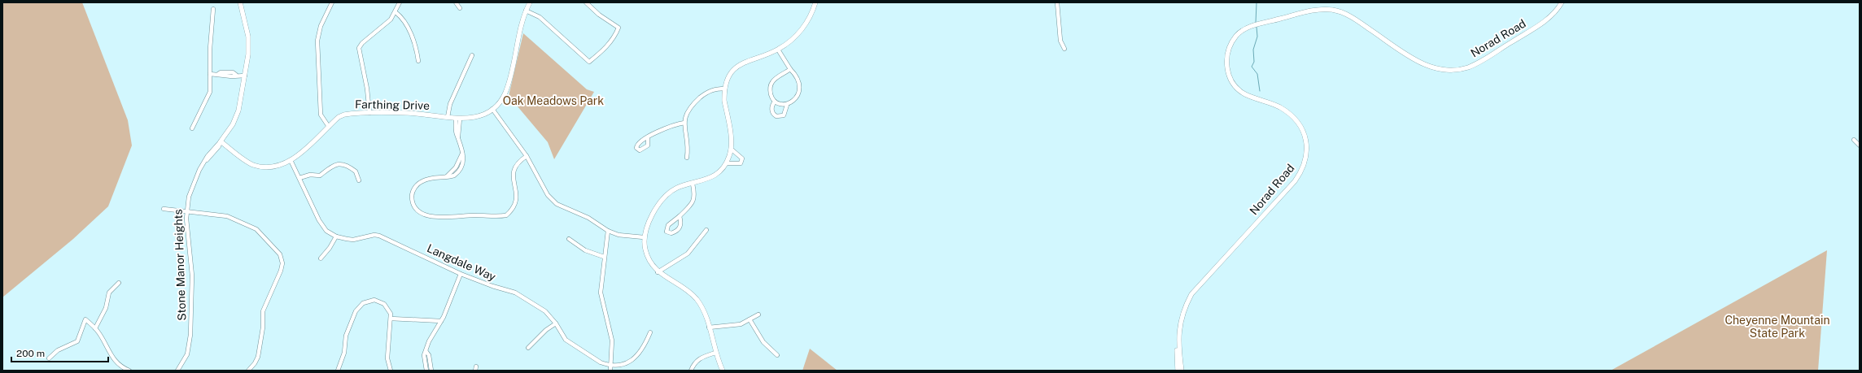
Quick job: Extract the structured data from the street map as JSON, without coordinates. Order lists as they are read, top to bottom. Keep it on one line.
{"streets":{"street":["Norad Road","Farthing Drive","Langdale Way","Stone Manor Heights"]},"crossings":[["Farthing Drive","Langdale Way"],["Farthing Drive","Stone Manor Heights"]],"parks":["Oak Meadows Park","Cheyenne Mountain State Park"],"scale_bar":"200 m"}
